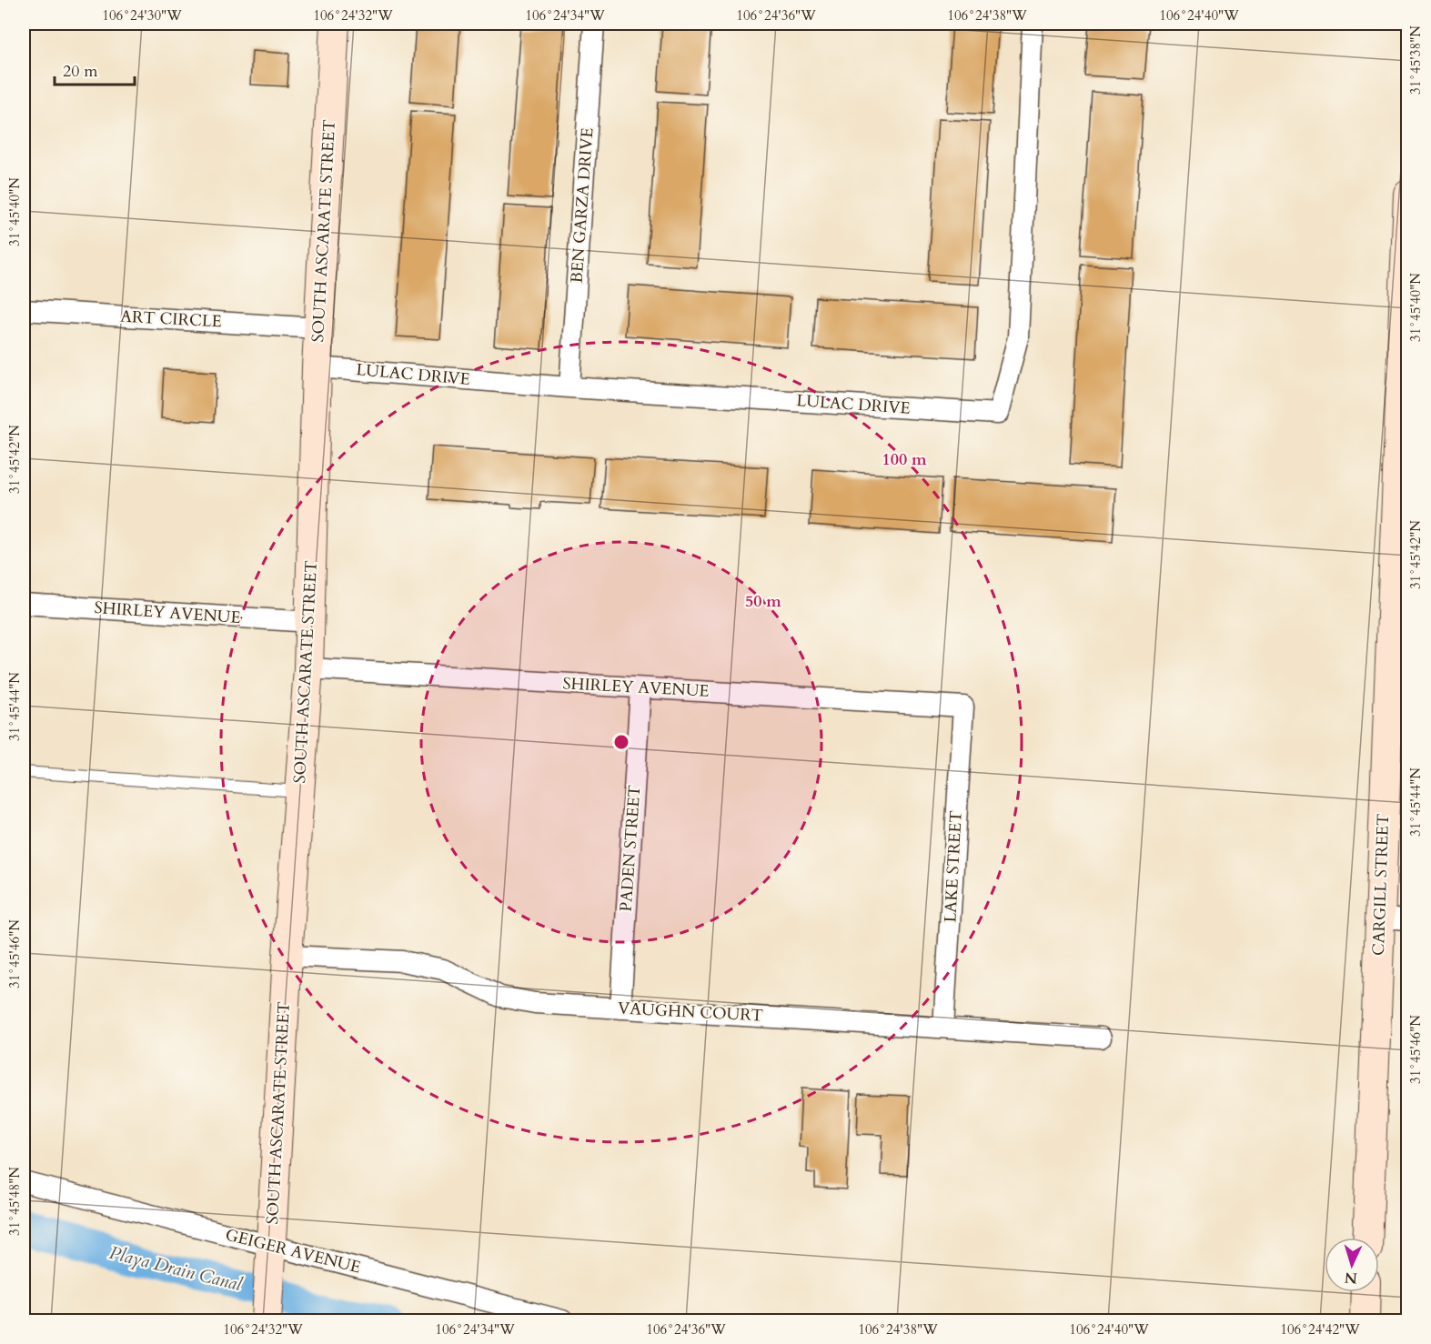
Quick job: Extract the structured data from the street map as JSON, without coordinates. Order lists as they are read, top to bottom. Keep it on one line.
{"streets":{"street":["BEN GARZA DRIVE","SOUTH ASCARATE STREET","ART CIRCLE","LULAC DRIVE","SHIRLEY AVENUE","PADEN STREET","LAKE STREET","CARGILL STREET","VAUGHN COURT","GEIGER AVENUE"]},"crossings":[["BEN GARZA DRIVE","LULAC DRIVE"],["SOUTH ASCARATE STREET","ART CIRCLE"],["SOUTH ASCARATE STREET","LULAC DRIVE"],["SOUTH ASCARATE STREET","SHIRLEY AVENUE"],["SOUTH ASCARATE STREET","VAUGHN COURT"],["SOUTH ASCARATE STREET","GEIGER AVENUE"],["SHIRLEY AVENUE","PADEN STREET"],["SHIRLEY AVENUE","LAKE STREET"],["PADEN STREET","VAUGHN COURT"],["LAKE STREET","VAUGHN COURT"]],"water":["Playa Drain Canal"],"scale_bar":"20 m","north":"bottom","coordinates":["106°24'30\"W","106°24'32\"W","106°24'34\"W","106°24'36\"W","106°24'38\"W","106°24'40\"W","31°45'38\"N","31°45'40\"N","31°45'42\"N","31°45'44\"N","31°45'46\"N","31°45'48\"N","106°24'42\"W"],"rings":["100 m","50 m"]}
